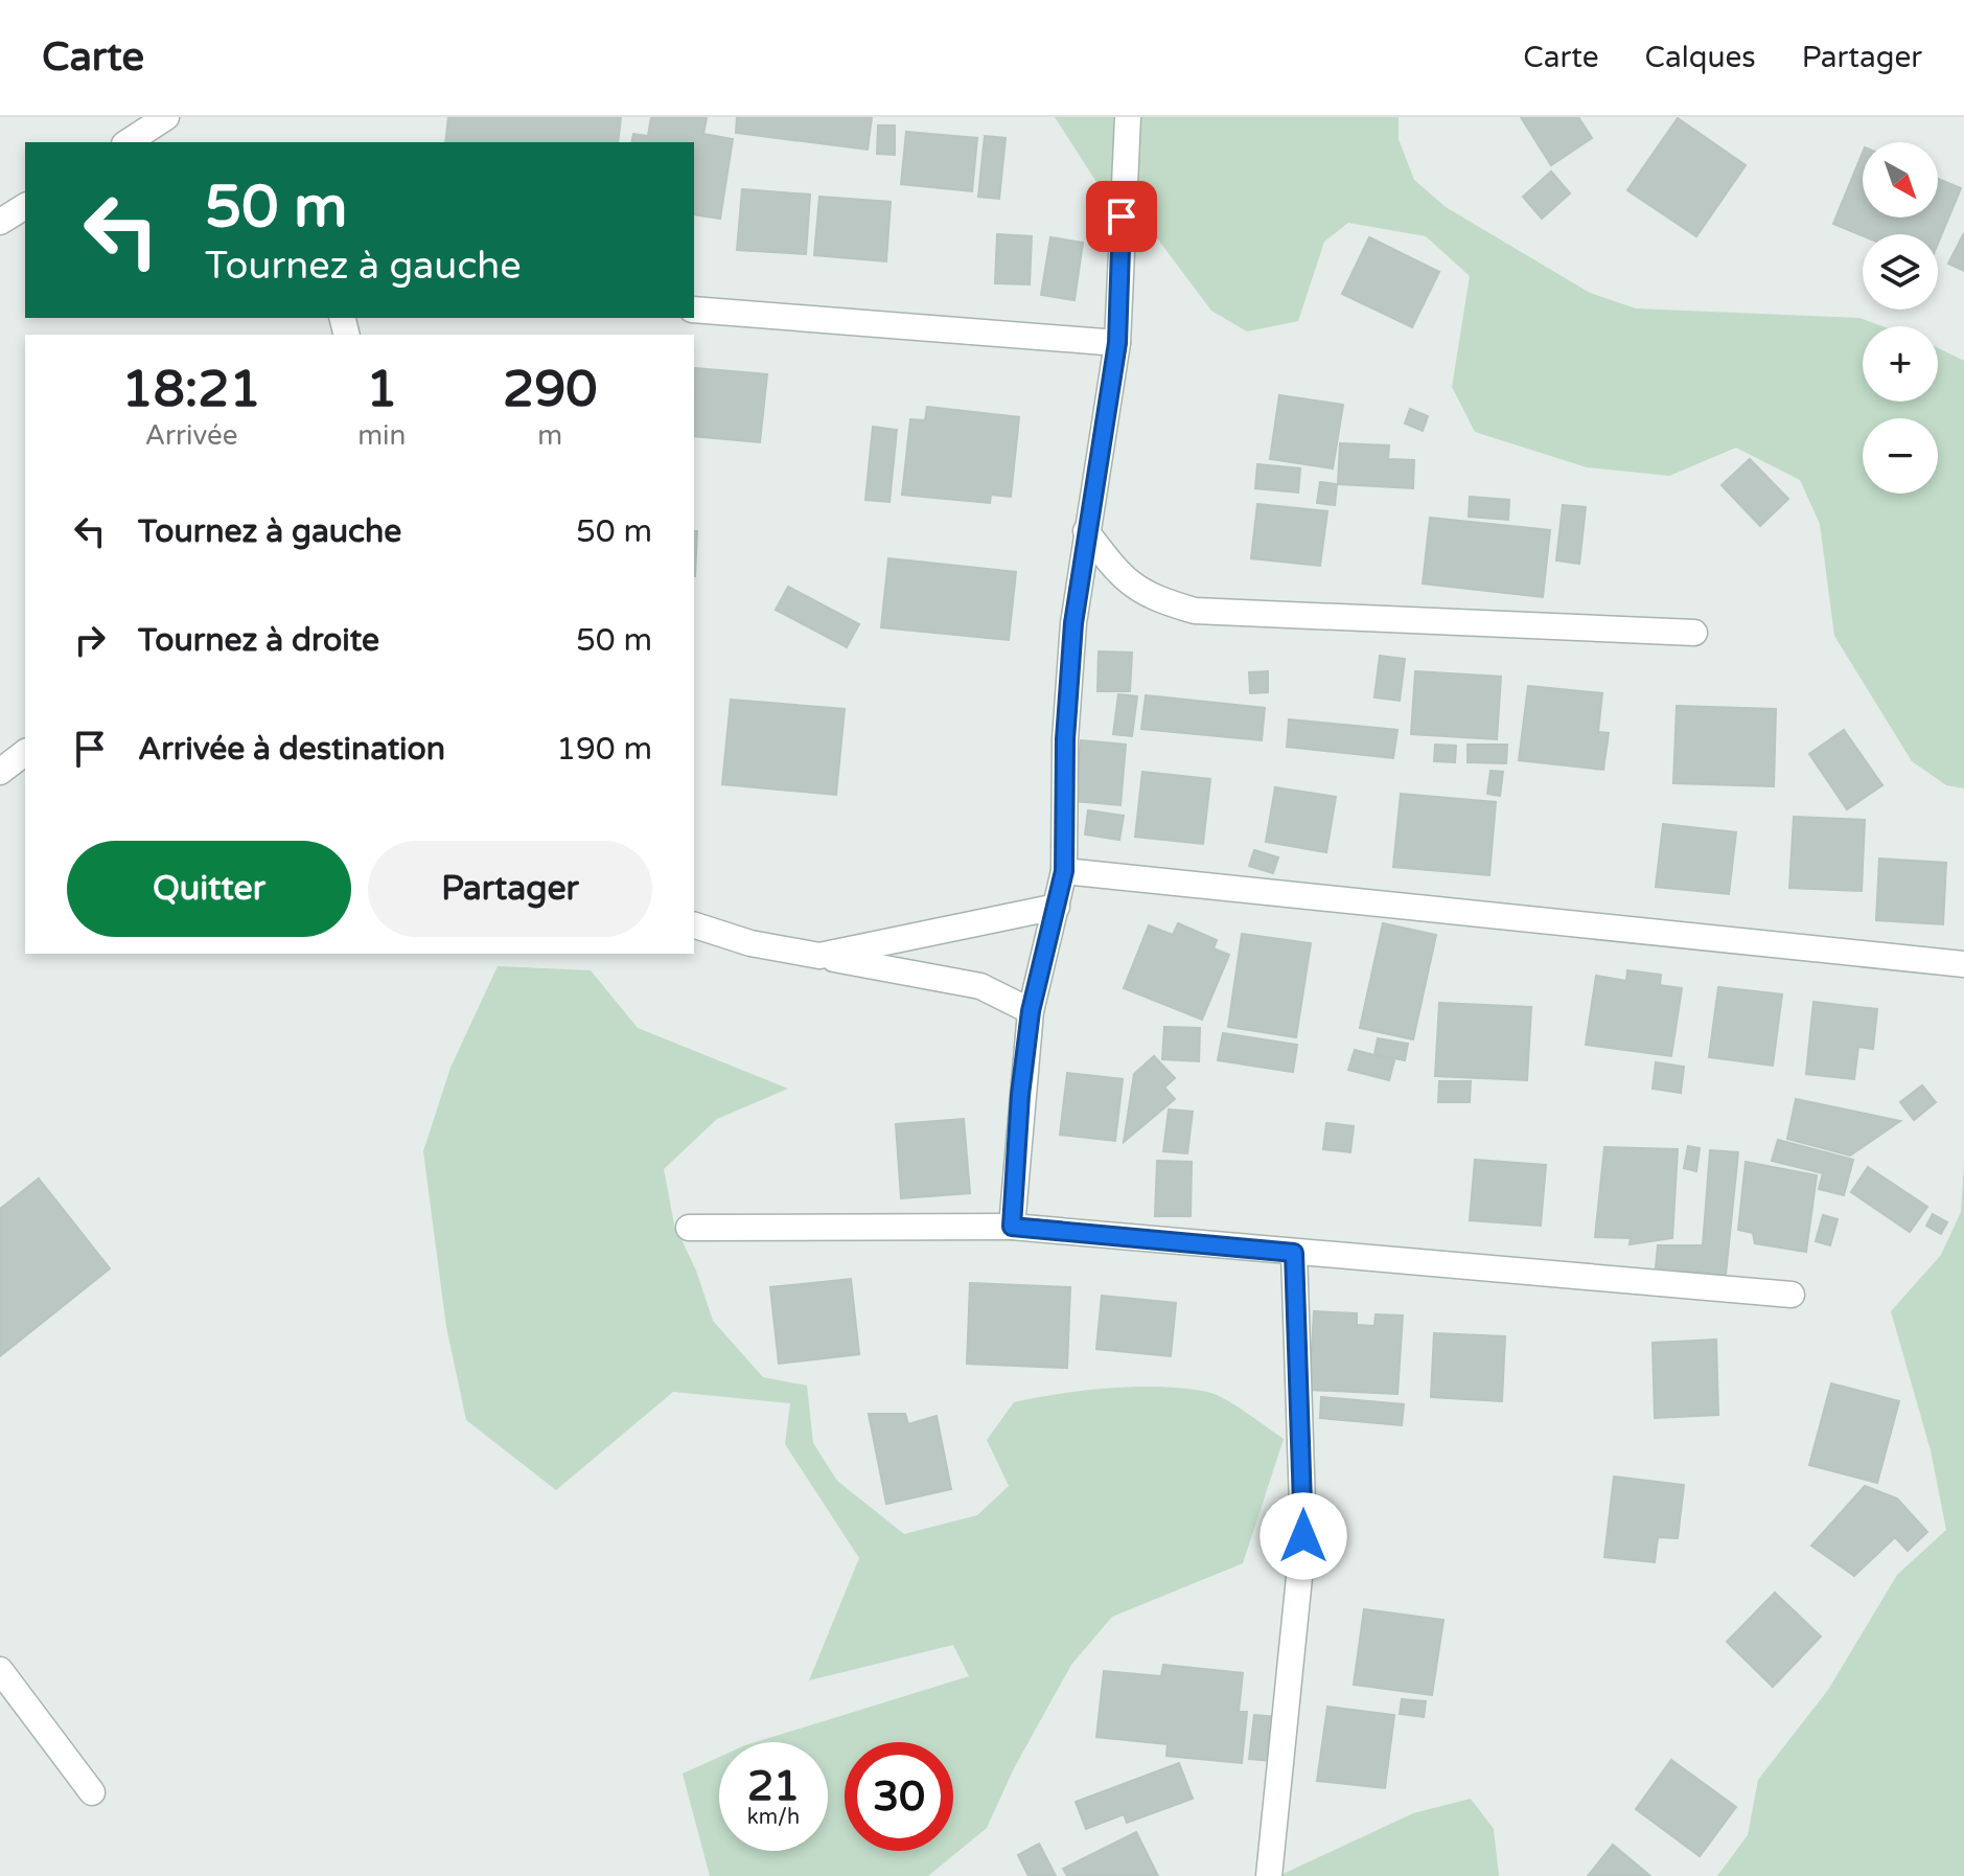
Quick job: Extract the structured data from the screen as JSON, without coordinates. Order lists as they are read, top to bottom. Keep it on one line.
{"north":"bottom right","page":{"header":"Carte","nav":["Carte","Calques","Partager"],"map_buttons":["+","−"],"turn":["50 m","Tournez à gauche"],"eta":["18:21","Arrivée","1","min","290","m"],"list":[{"name":"Tournez à gauche","value":"50 m"},{"name":"Tournez à droite","value":"50 m"},{"name":"Arrivée à destination","value":"190 m"}],"buttons":["Quitter","Partager"],"speed":"21 km/h","limit":"30"}}
